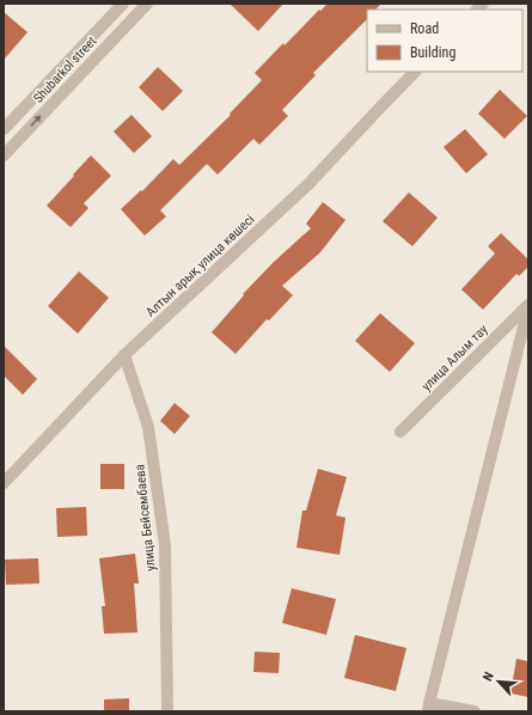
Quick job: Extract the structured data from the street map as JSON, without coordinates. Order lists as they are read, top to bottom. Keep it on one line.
{"streets":{"street":["Shubarkol street","Алтын арық улица көшесі","улица Алым тау","улица Бейсембаева"]},"crossings":[["Алтын арық улица көшесі","улица Бейсембаева"]],"legend":["Road","Building"],"north":"top left"}
